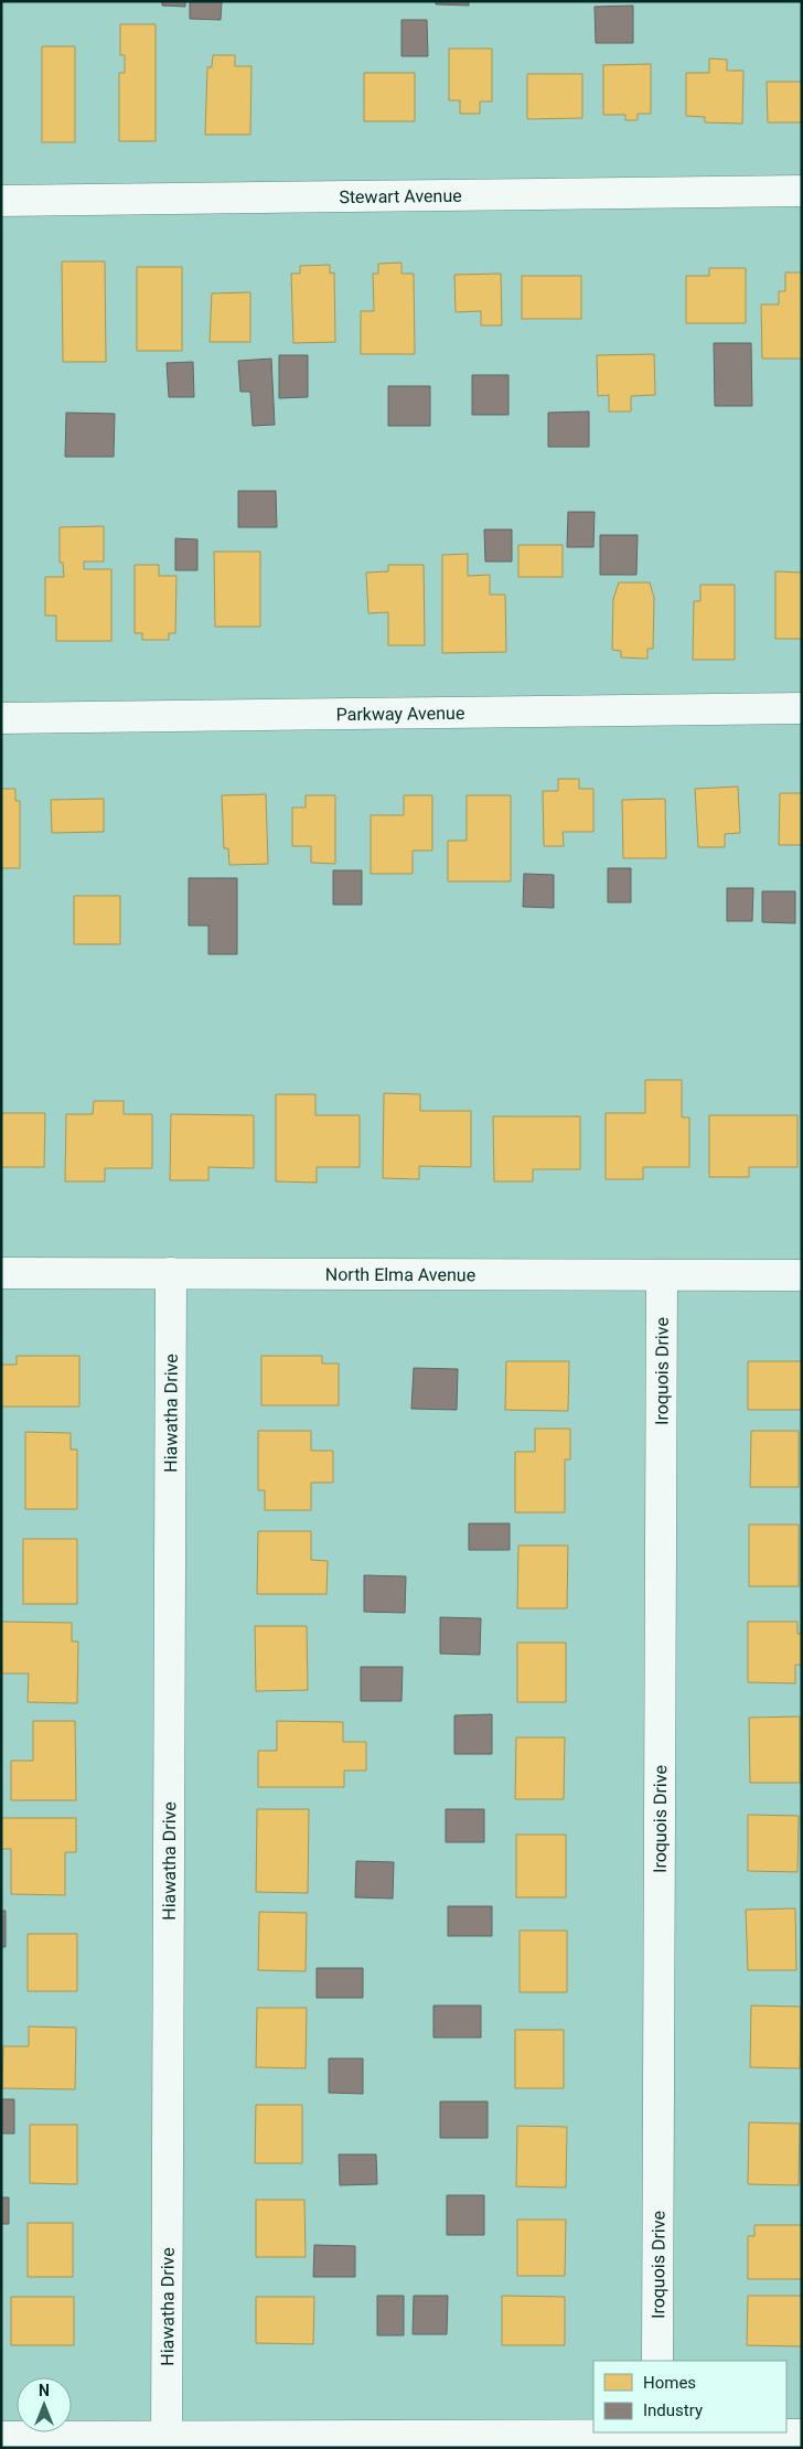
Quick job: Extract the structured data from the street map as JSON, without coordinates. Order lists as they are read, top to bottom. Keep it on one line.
{"streets":{"street":["Stewart Avenue","Parkway Avenue","North Elma Avenue","Iroquois Drive","Hiawatha Drive"]},"crossings":[["North Elma Avenue","Iroquois Drive"],["North Elma Avenue","Hiawatha Drive"]],"legend":["Homes","Industry"],"north":"top"}
